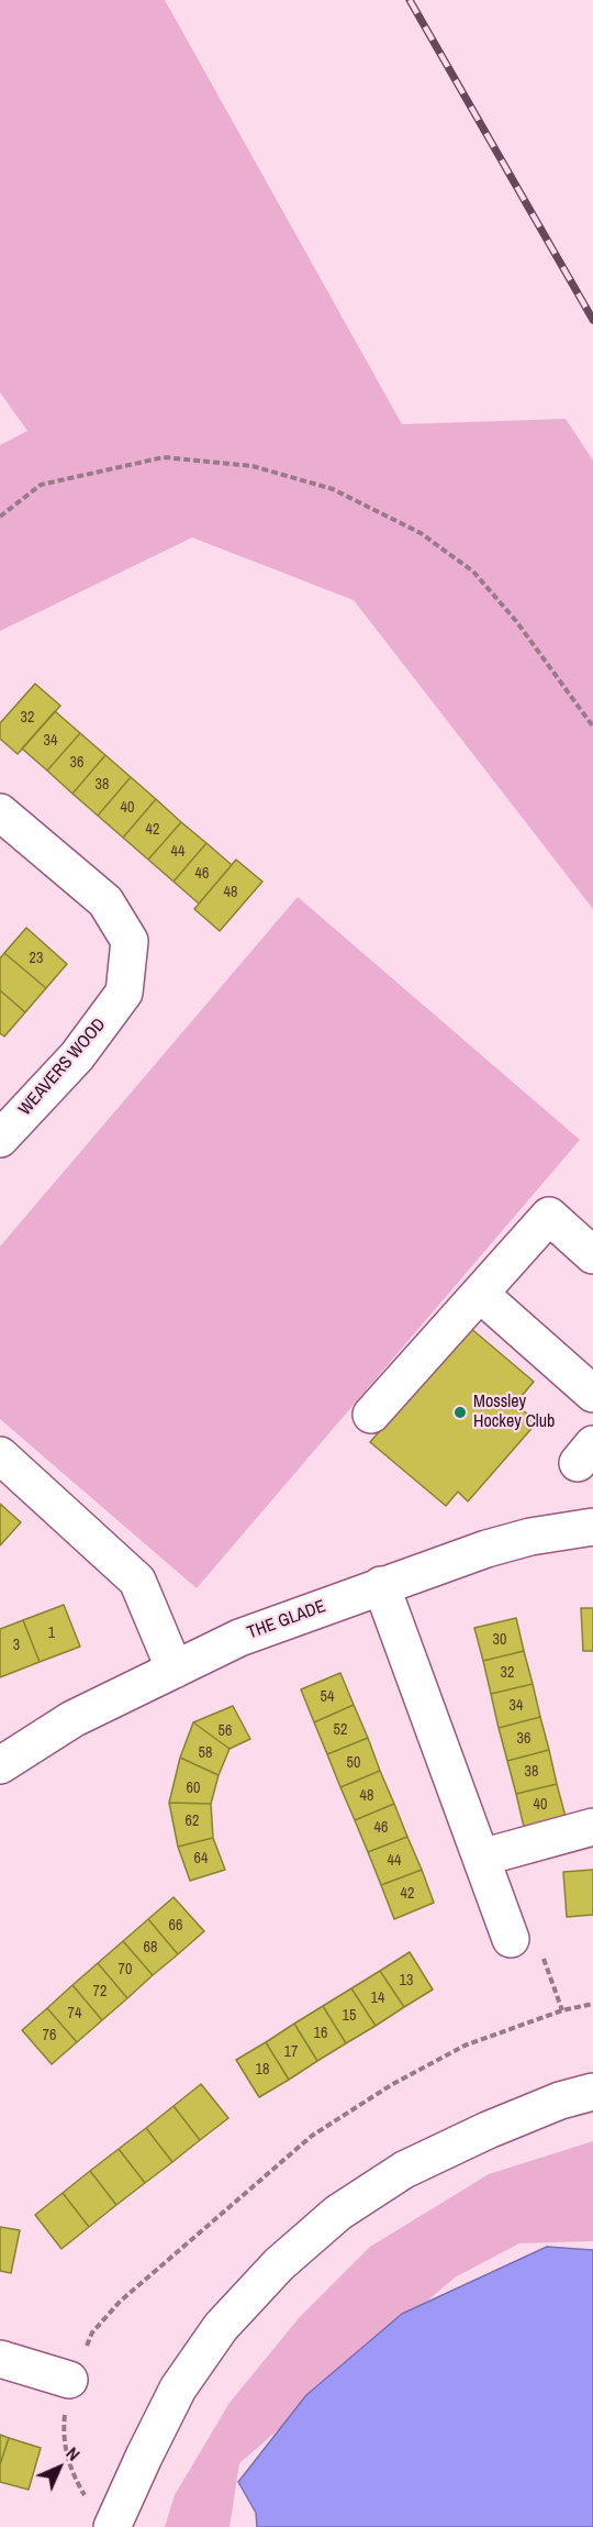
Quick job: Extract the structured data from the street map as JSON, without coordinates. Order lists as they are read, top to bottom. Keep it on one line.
{"streets":{"street":["WEAVERS WOOD","THE GLADE"]},"places":["Mossley Hockey Club"],"house_numbers":["32","34","36","38","40","42","44","46","48","23","1","30","3","32","54","34","52","56","36","58","50","38","60","48","40","62","46","64","44","42","66","68","70","13","72","14","74","15","16","76","17","18"],"north":"top right"}
